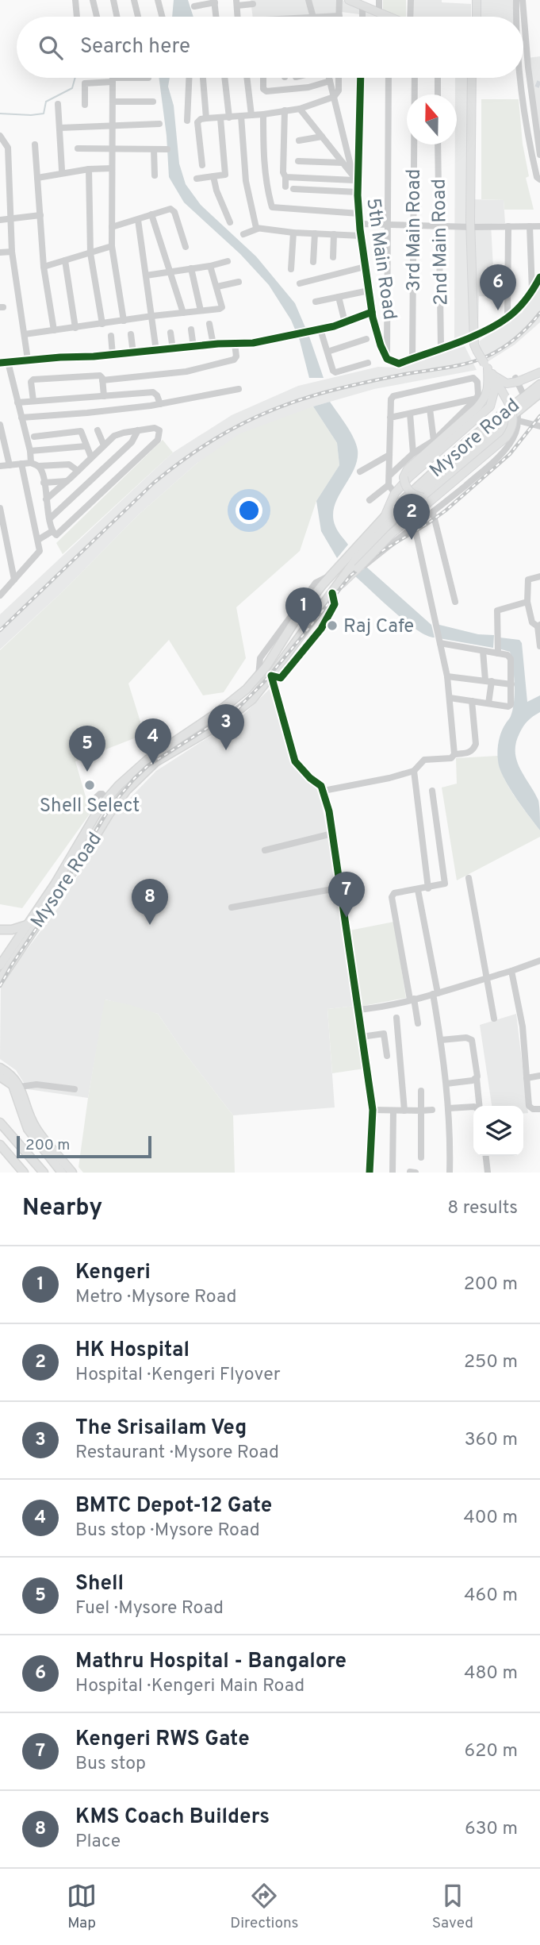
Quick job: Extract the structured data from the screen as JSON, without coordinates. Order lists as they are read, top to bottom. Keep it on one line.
{"streets":{"highway":["Mysore Road"],"street":["3rd Main Road","2nd Main Road","5th Main Road"]},"places":["Raj Cafe","Shell Select"],"scale_bar":"200 m","north":"top","page":{"search":"Search here","pins":["6","2","1","3","4","5","7","8"],"scale":"200 m","heading":["Nearby","8 results"],"list":[{"mark":"1","name":"Kengeri","note":"Metro · Mysore Road","value":"200 m"},{"mark":"2","name":"HK Hospital","note":"Hospital · Kengeri Flyover","value":"250 m"},{"mark":"3","name":"The Srisailam Veg","note":"Restaurant · Mysore Road","value":"360 m"},{"mark":"4","name":"BMTC Depot-12 Gate","note":"Bus stop · Mysore Road","value":"400 m"},{"mark":"5","name":"Shell","note":"Fuel · Mysore Road","value":"460 m"},{"mark":"6","name":"Mathru Hospital - Bangalore","note":"Hospital · Kengeri Main Road","value":"480 m"},{"mark":"7","name":"Kengeri RWS Gate","note":"Bus stop","value":"620 m"},{"mark":"8","name":"KMS Coach Builders","note":"Place","value":"630 m"}],"nav":["Map","Directions","Saved"]}}
